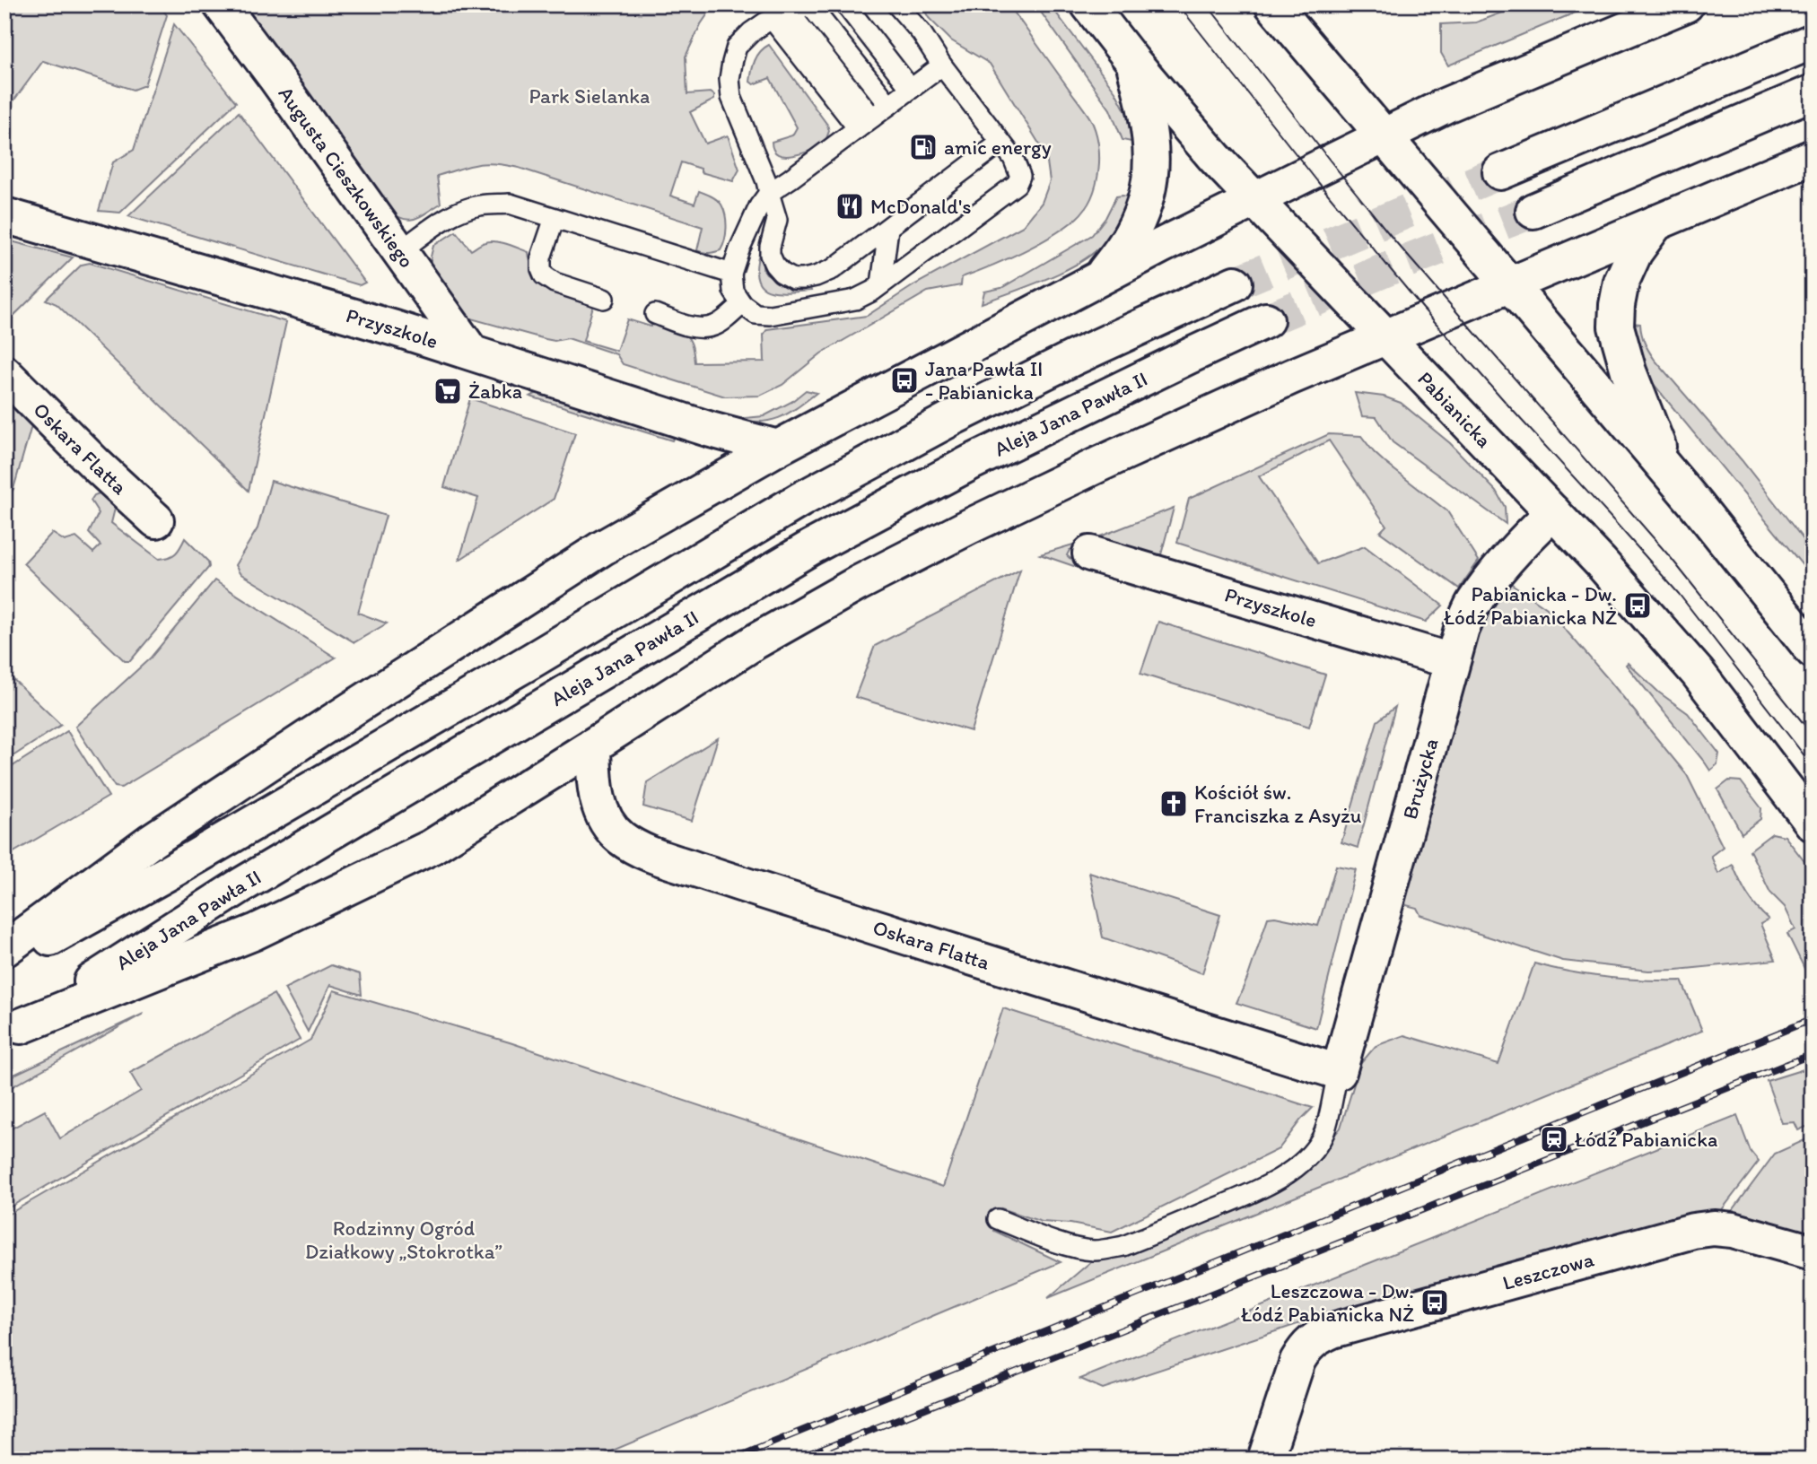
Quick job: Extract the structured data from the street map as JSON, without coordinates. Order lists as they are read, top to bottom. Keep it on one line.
{"streets":{"main road":["Augusta Cieszkowskiego","Przyszkole","Pabianicka","Aleja Jana Pawła II","Oskara Flatta","Brużycka","Leszczowa"]},"crossings":[["Augusta Cieszkowskiego","Przyszkole"],["Przyszkole","Brużycka"],["Pabianicka","Brużycka"],["Oskara Flatta","Brużycka"]],"parks":["Park Sielanka","Rodzinny Ogród Działkowy „Stokrotka”"],"places":{"fuel station":["amic energy"],"restaurant":["McDonald's"],"bus stop":["Jana Pawła II - Pabianicka","Pabianicka - Dw. Łódź Pabianicka NŻ","Leszczowa - Dw. Łódź Pabianicka NŻ"],"supermarket":["Żabka"],"church":["Kościół św. Franciszka z Asyżu"],"station":["Łódź Pabianicka"]}}
